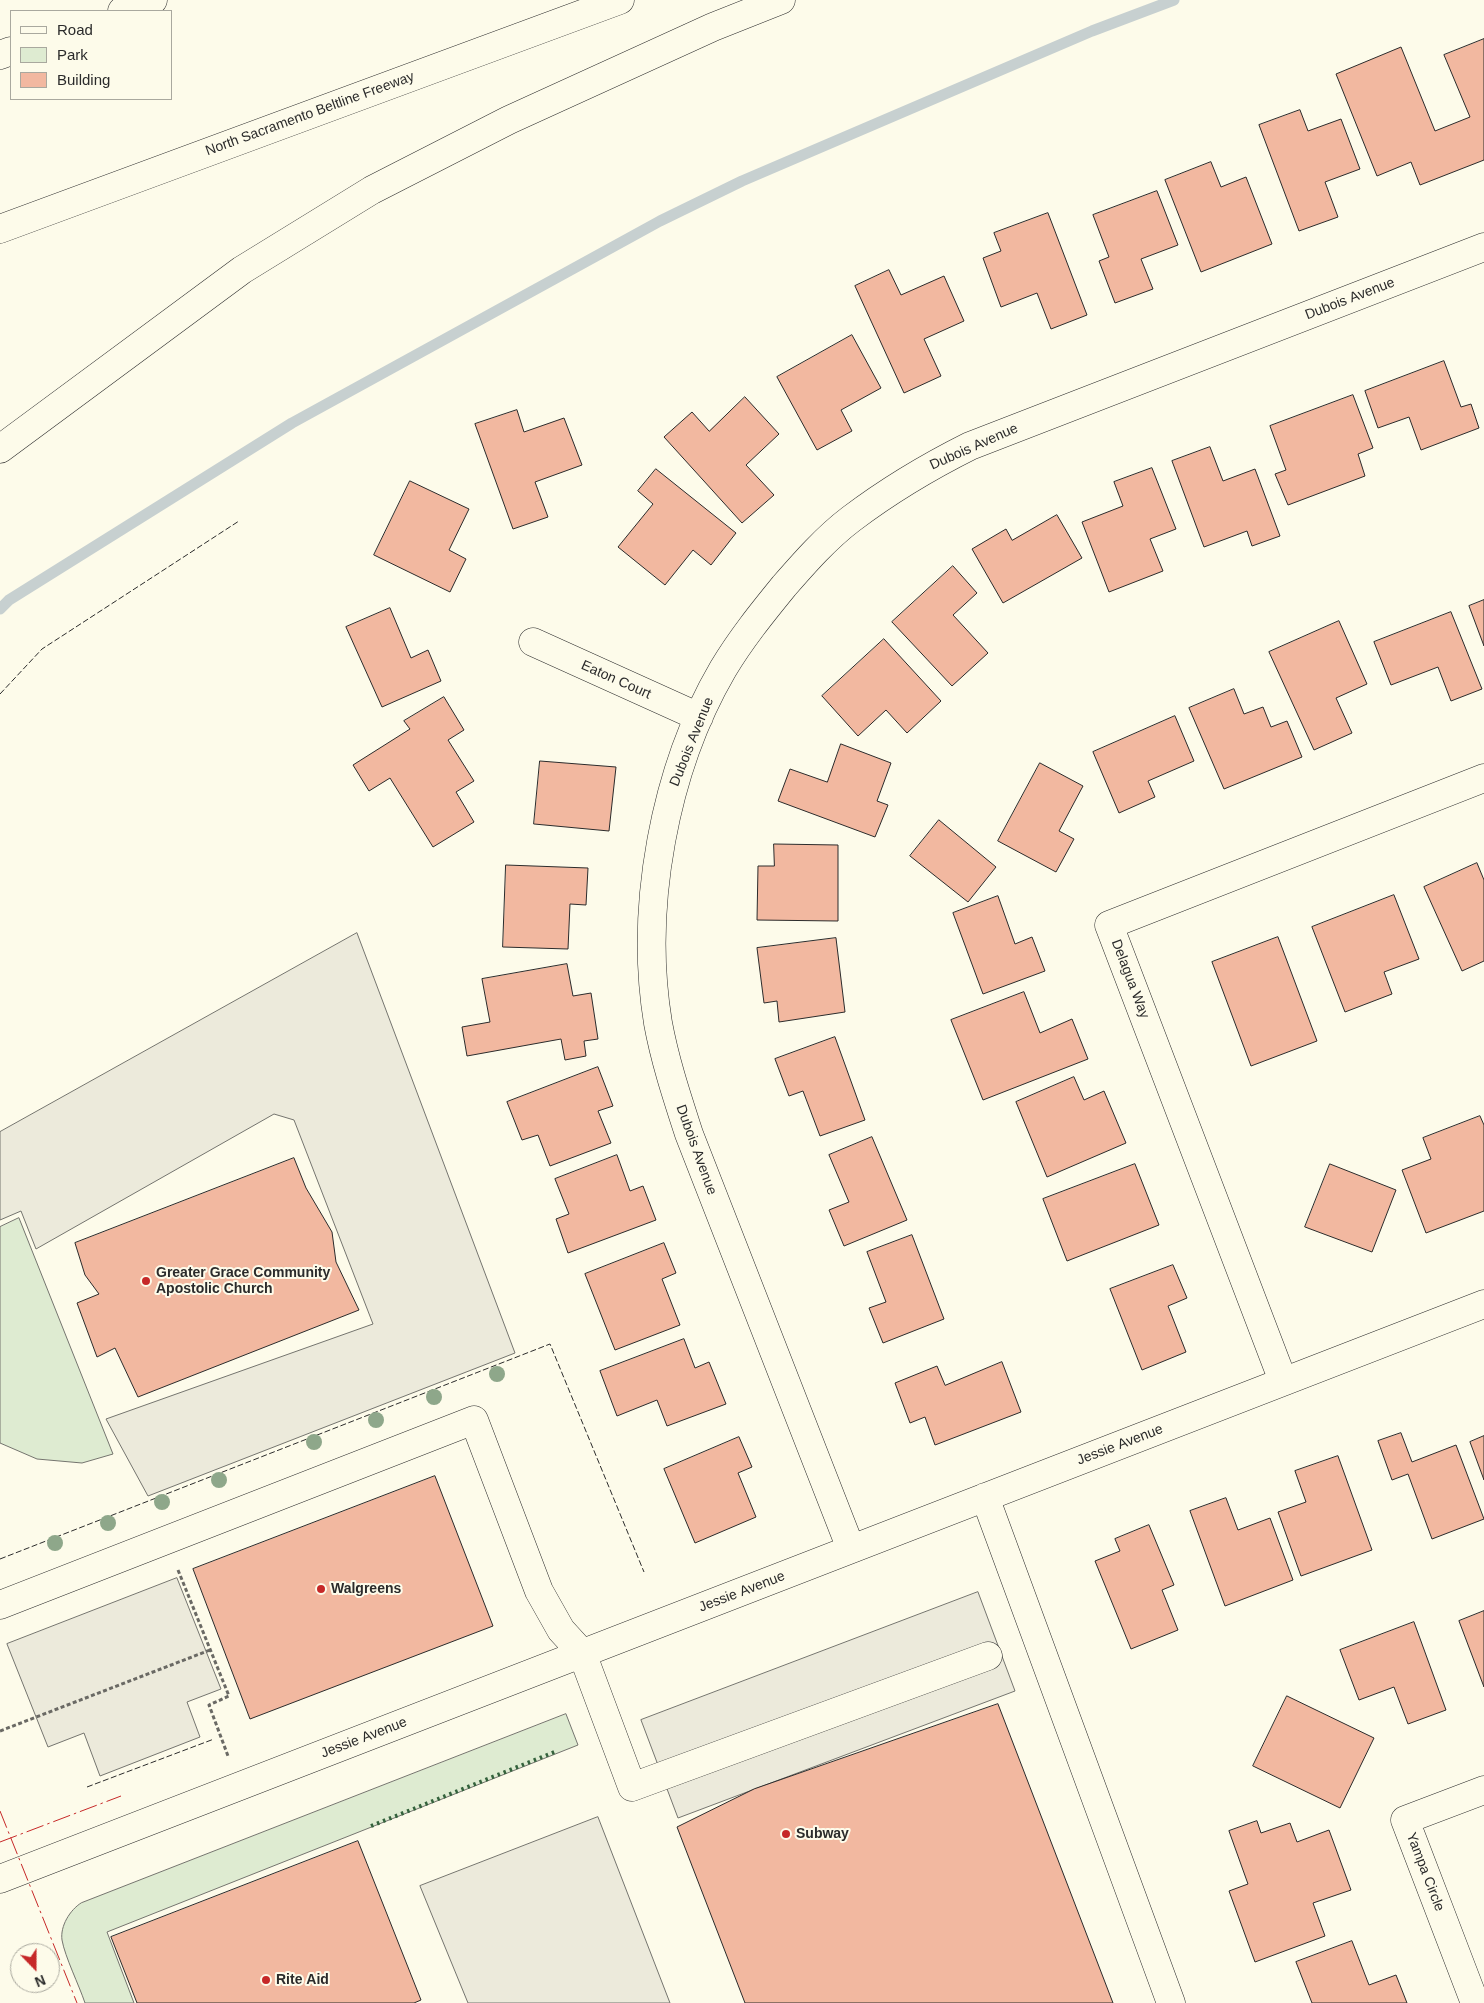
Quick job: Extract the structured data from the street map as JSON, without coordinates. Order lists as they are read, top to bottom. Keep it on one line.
{"streets":{"main road":["North Sacramento Beltline Freeway","Dubois Avenue","Eaton Court","Delagua Way","Jessie Avenue","Yampa Circle"]},"crossings":[["Dubois Avenue","Eaton Court"],["Dubois Avenue","Jessie Avenue"],["Delagua Way","Jessie Avenue"]],"places":["Greater Grace Community Apostolic Church","Walgreens","Subway","Rite Aid"],"legend":["Road","Park","Building"],"north":"bottom"}
